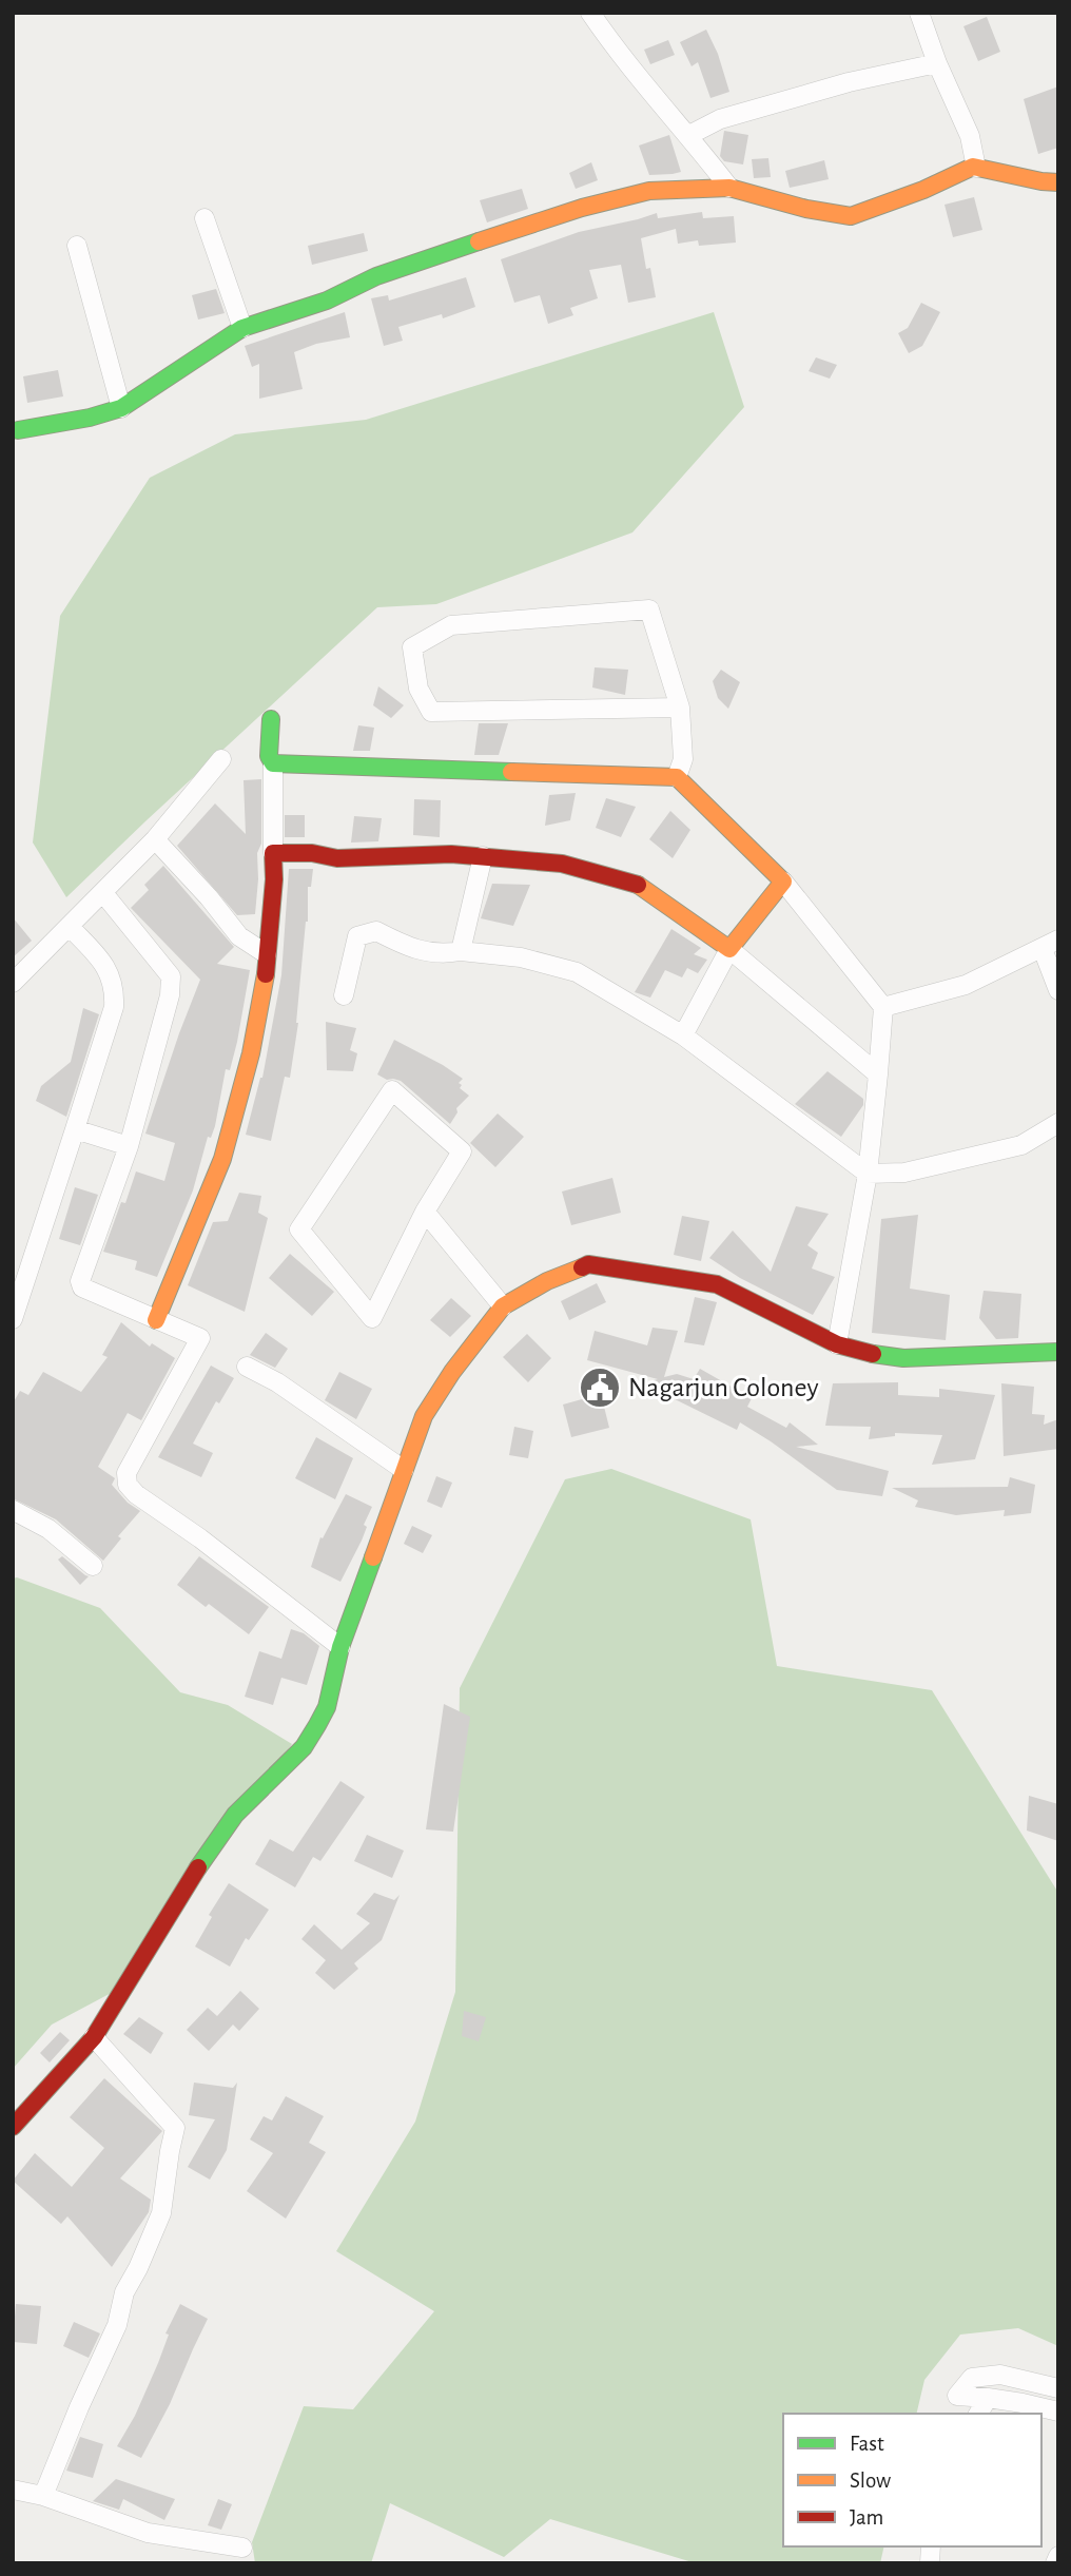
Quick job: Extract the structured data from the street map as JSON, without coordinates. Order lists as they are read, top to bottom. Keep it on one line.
{"places":{"public building":["Nagarjun Coloney"]},"legend":["Fast","Slow","Jam"]}
